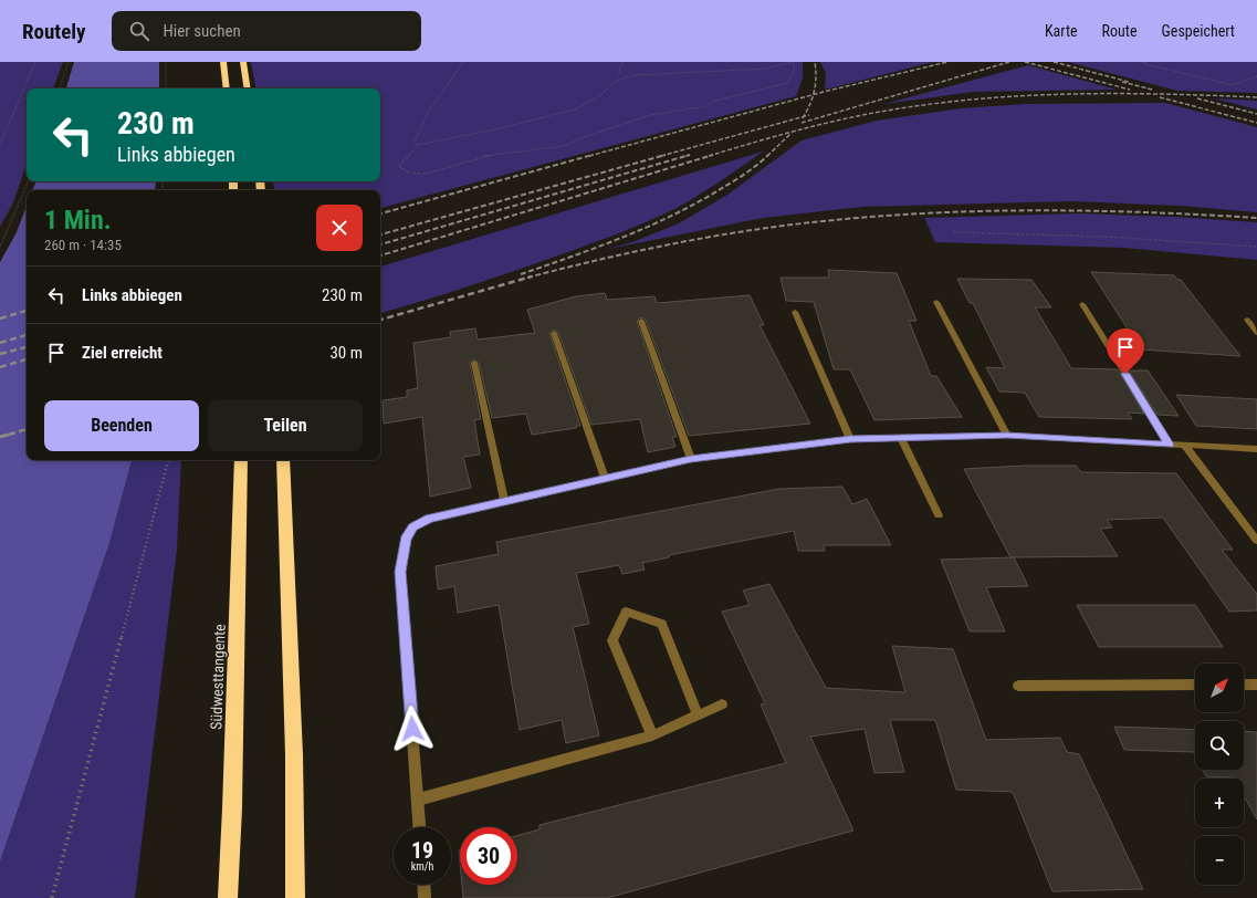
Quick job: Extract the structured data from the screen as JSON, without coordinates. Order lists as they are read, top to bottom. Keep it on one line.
{"streets":{"highway":["Südwesttangente"]},"north":"top right","page":{"header":"Routely","search":"Hier suchen","nav":["Karte","Route","Gespeichert"],"turn":["230 m","Links abbiegen"],"heading":["1 Min.","260 m · 14:35"],"list":[{"name":"Links abbiegen","value":"230 m"},{"name":"Ziel erreicht","value":"30 m"}],"buttons":["Beenden","Teilen"],"map_buttons":["+","−"],"speed":"19 km/h","limit":"30"}}
